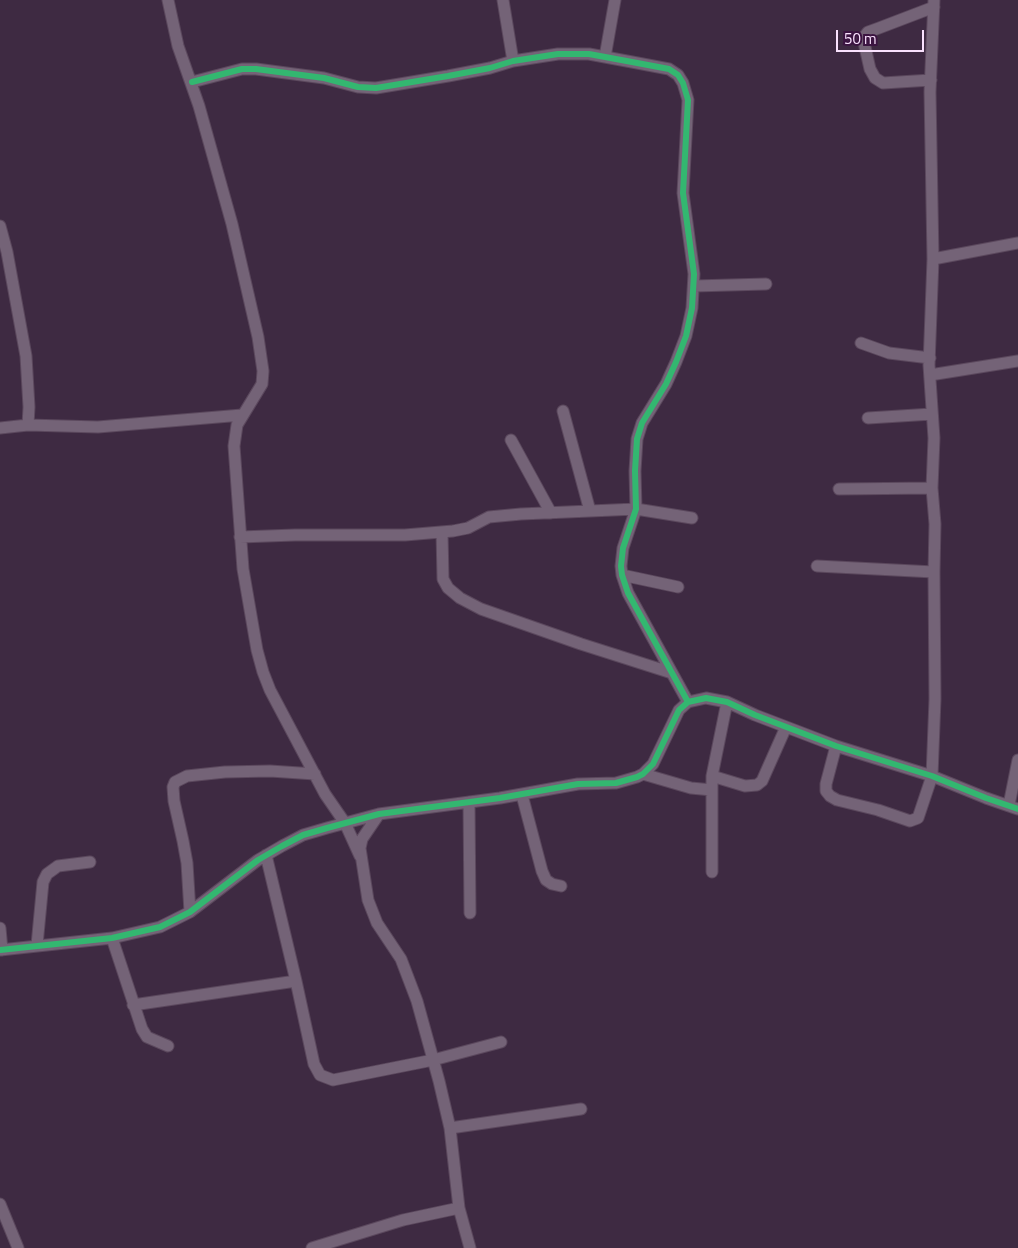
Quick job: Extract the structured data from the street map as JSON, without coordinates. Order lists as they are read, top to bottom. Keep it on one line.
{"scale_bar":"50 m"}
